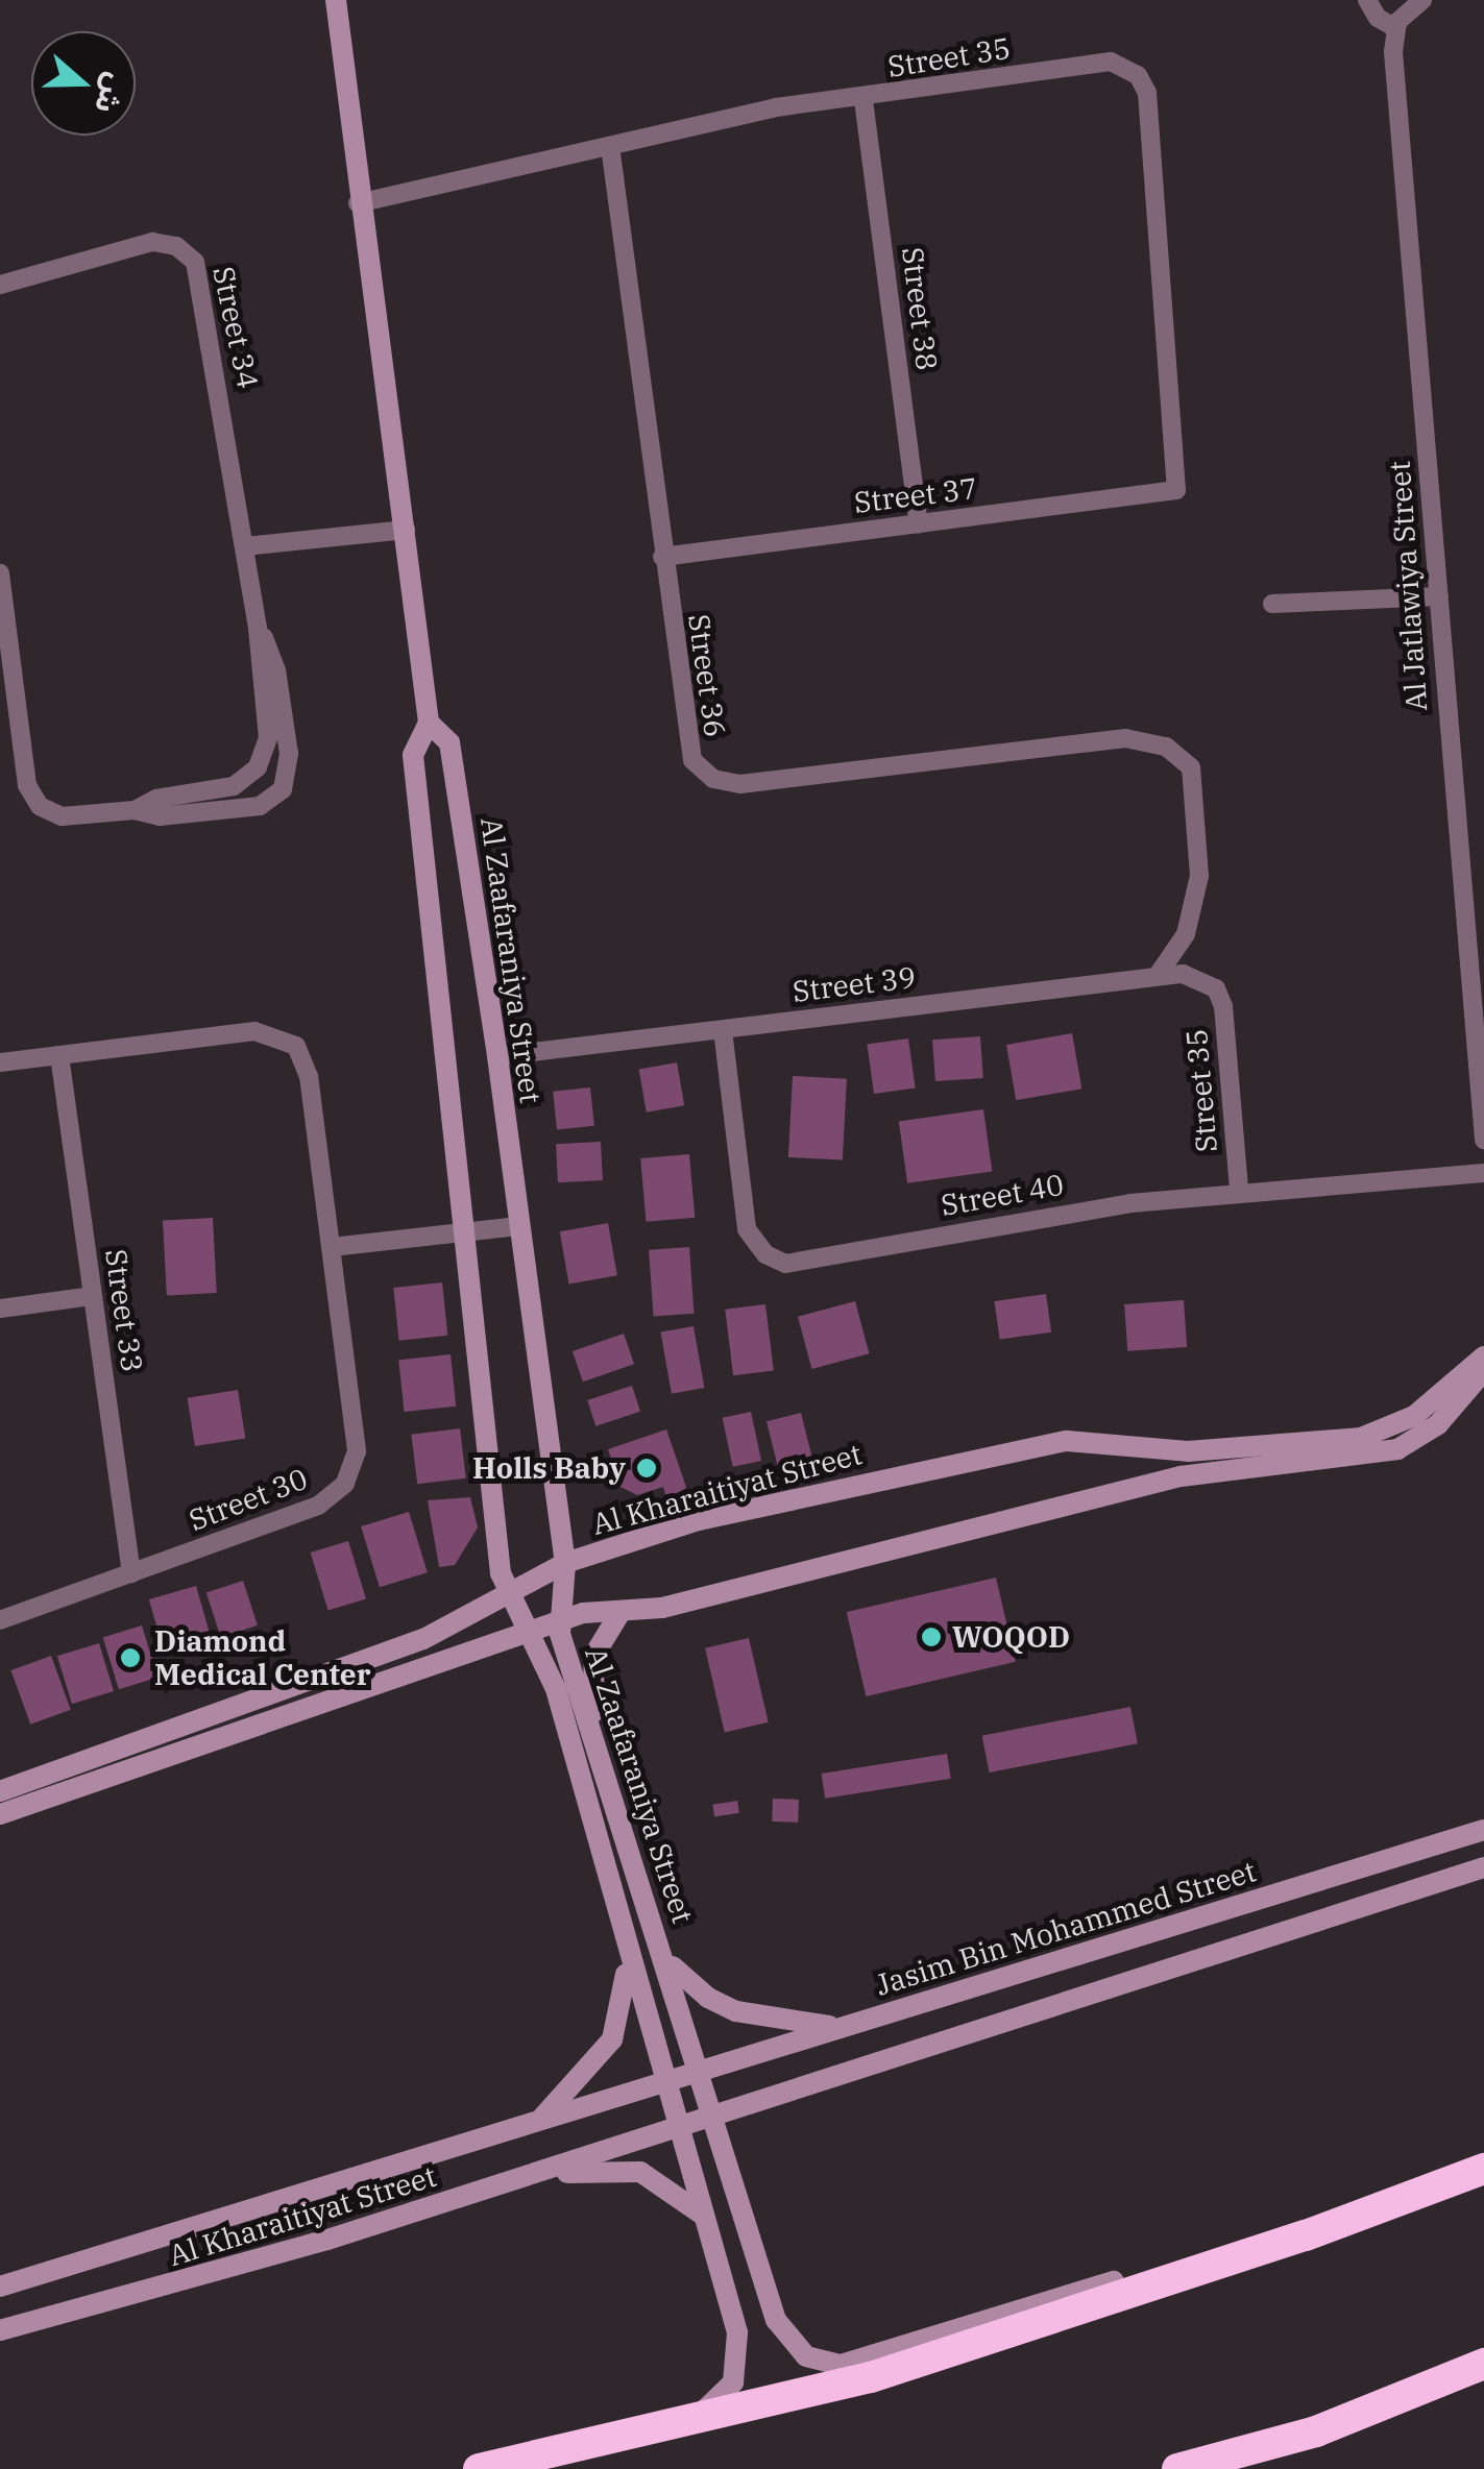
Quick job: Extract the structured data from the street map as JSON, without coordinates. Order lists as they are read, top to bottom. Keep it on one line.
{"streets":{"street":["Street 35","Street 38","Street 34","Street 37","Al Jatlawiya Street","Street 36","Al Zaafaraniya Street","Street 39","Street 40","Street 33","Al Kharaitiyat Street","Street 30","Jasim Bin Mohammed Street"]},"crossings":[["Street 35","Street 38"],["Street 35","Street 37"],["Street 35","Street 36"],["Street 35","Al Zaafaraniya Street"],["Street 35","Street 39"],["Street 35","Street 40"],["Street 38","Street 37"],["Street 37","Street 36"],["Street 36","Street 39"],["Al Zaafaraniya Street","Street 39"],["Al Zaafaraniya Street","Al Kharaitiyat Street"],["Al Zaafaraniya Street","Jasim Bin Mohammed Street"],["Street 39","Street 40"],["Street 33","Street 30"],["Al Kharaitiyat Street","Jasim Bin Mohammed Street"]],"places":["Holls Baby","WOQOD","Diamond Medical Center"],"north":"right"}
